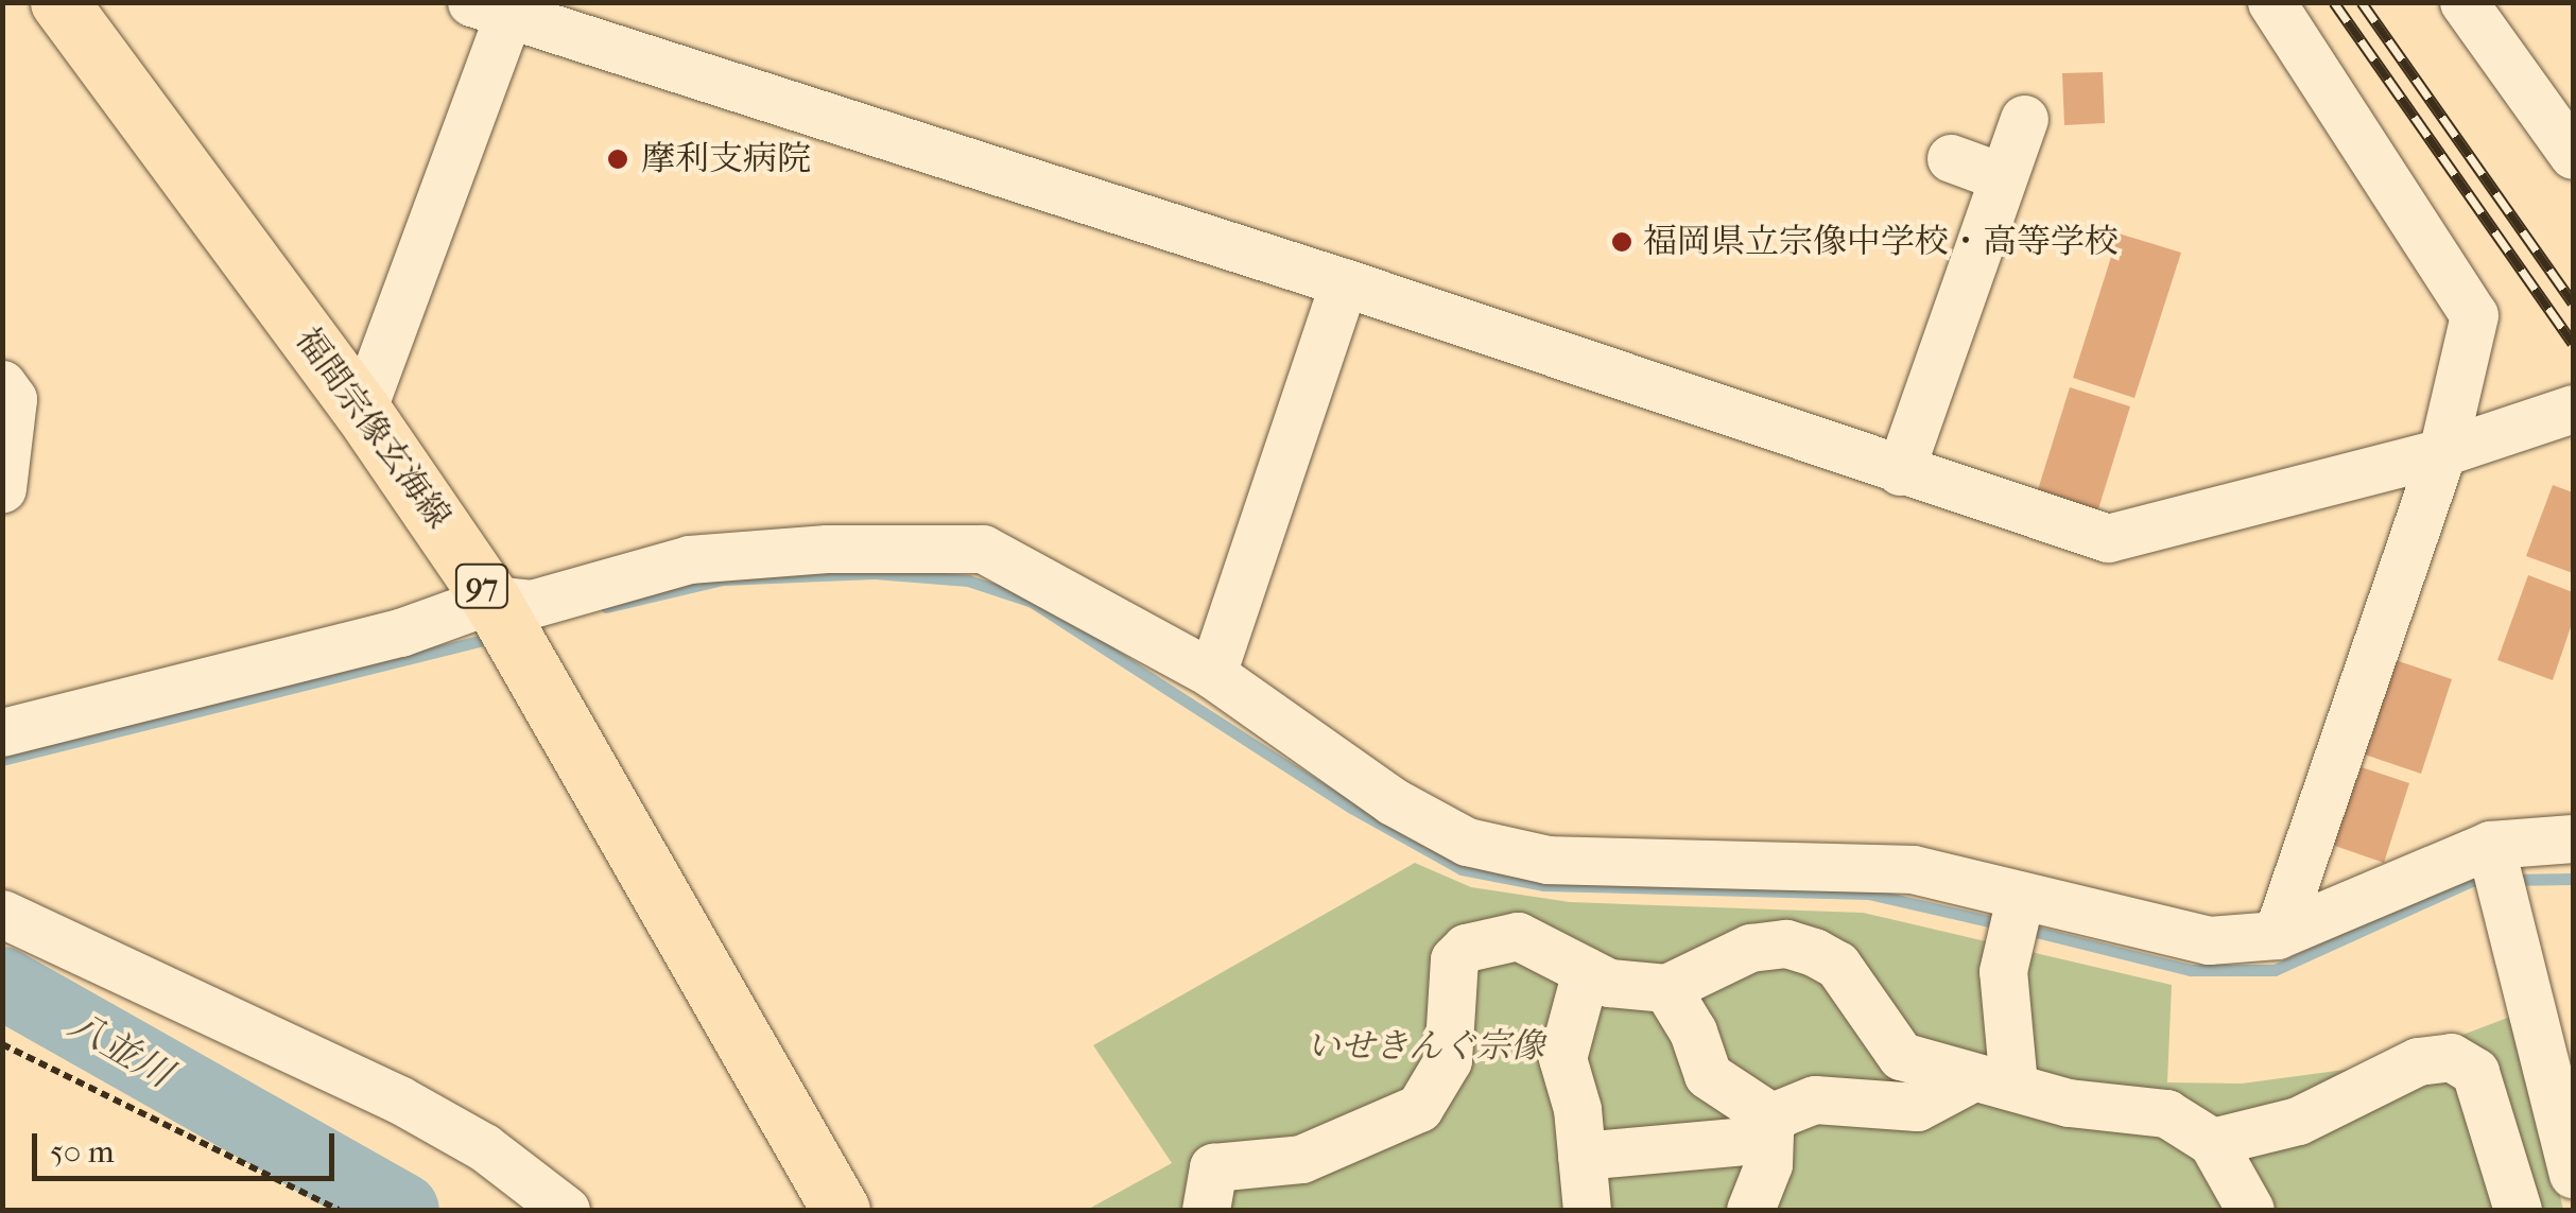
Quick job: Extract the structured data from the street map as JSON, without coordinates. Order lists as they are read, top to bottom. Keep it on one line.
{"streets":{"main road":["福間宗像玄海線","97"]},"water":["八並川"],"parks":["いせきんぐ宗像"],"places":["摩利支病院","福岡県立宗像中学校・高等学校"],"scale_bar":"50 m"}
